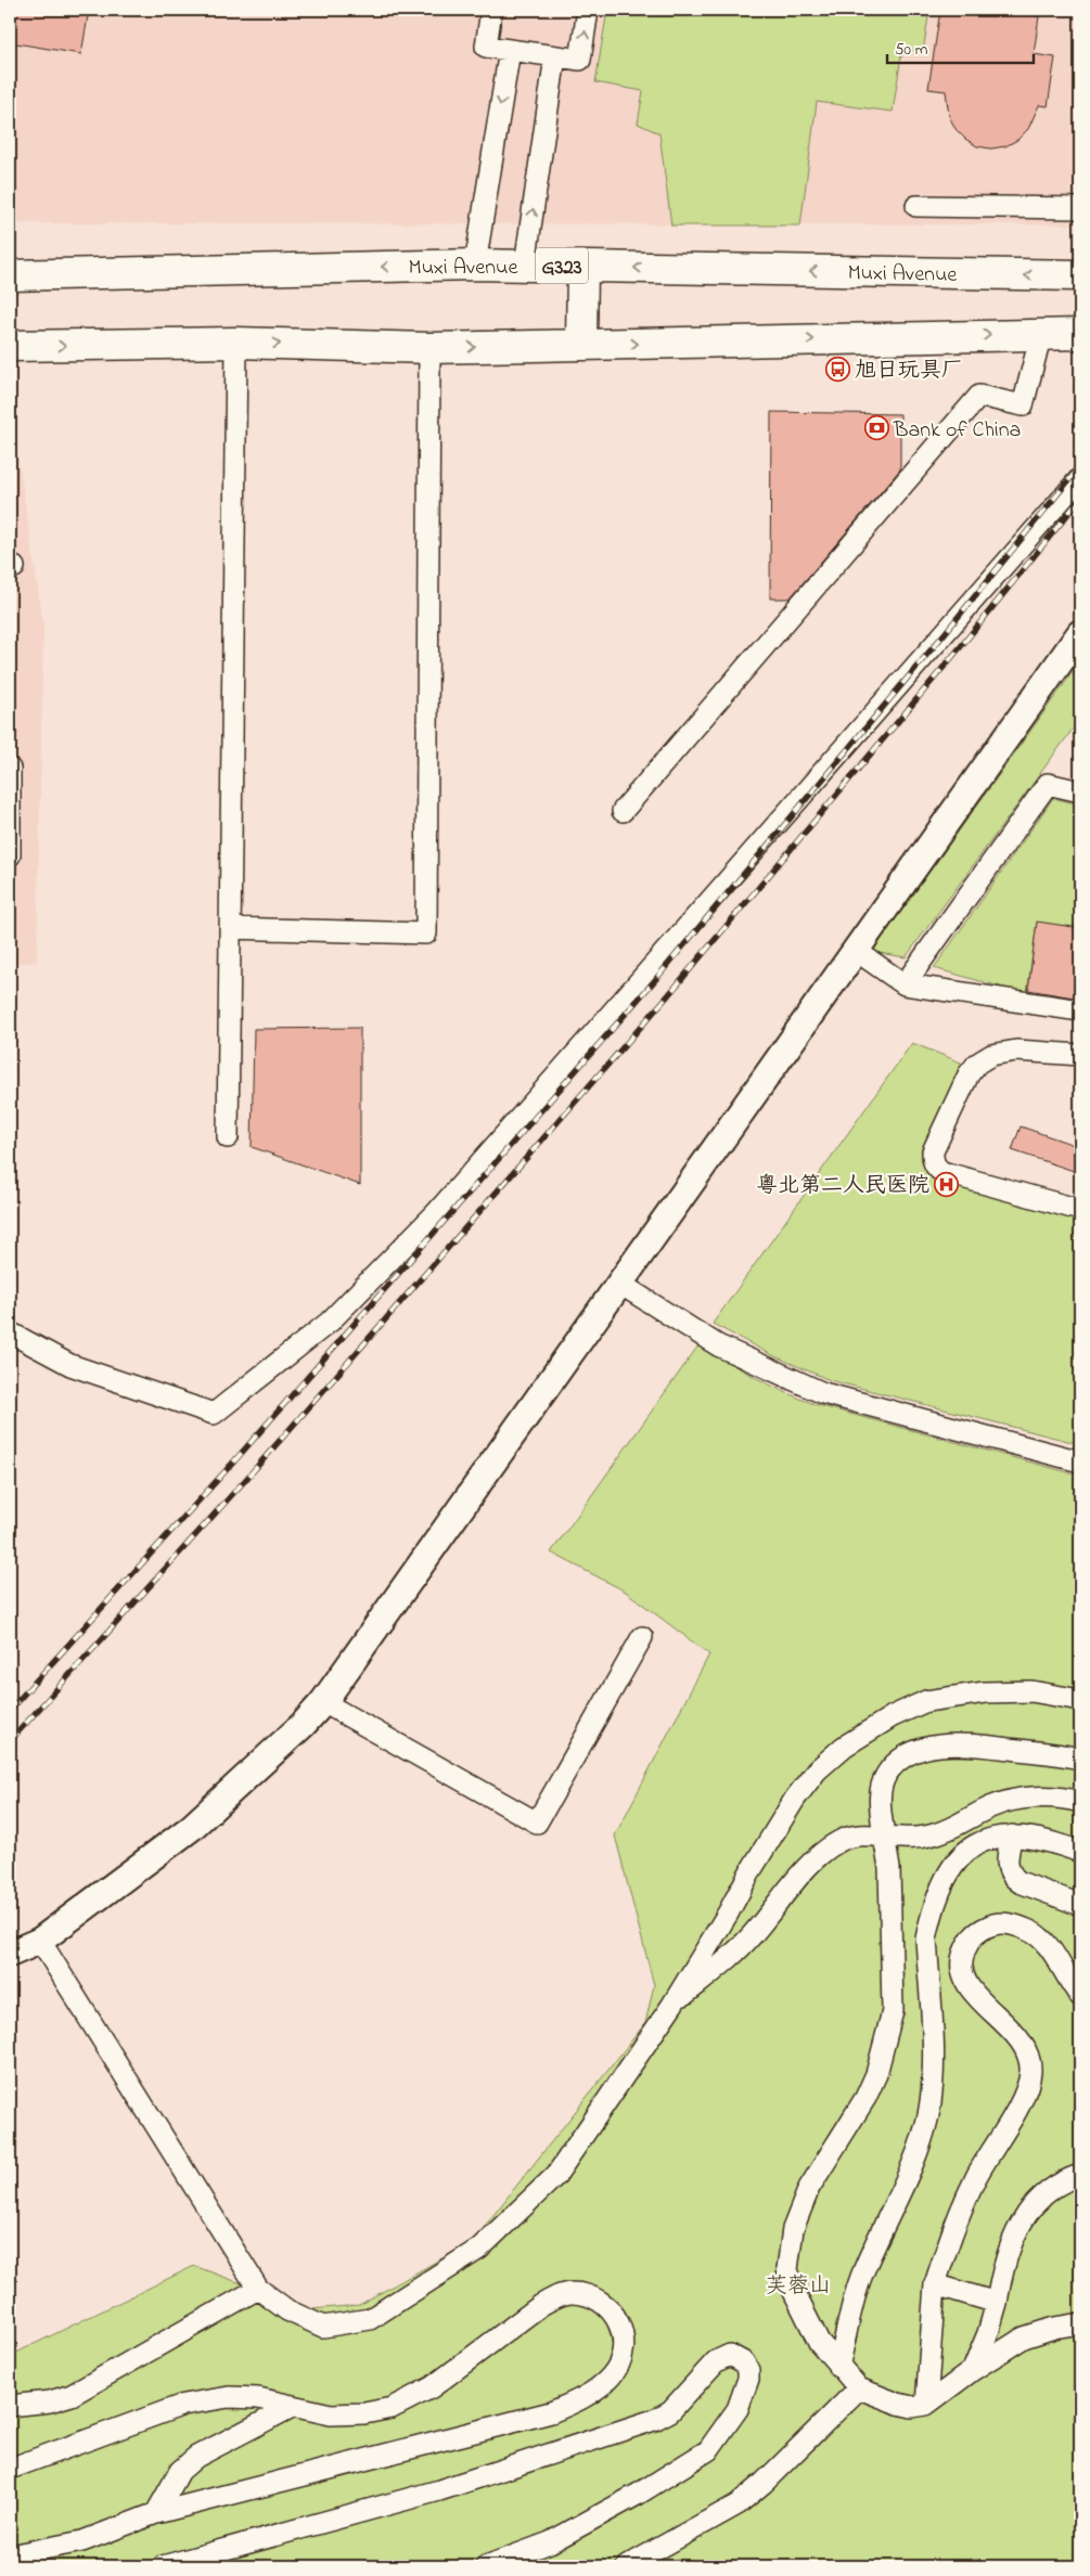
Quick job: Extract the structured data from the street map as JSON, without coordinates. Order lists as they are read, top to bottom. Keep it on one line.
{"streets":{"highway":["Muxi Avenue","G323"]},"parks":["芙蓉山"],"places":{"bus stop":["旭日玩具厂"],"bank":["Bank of China"],"hospital":["粤北第二人民医院"]},"scale_bar":"50 m"}
